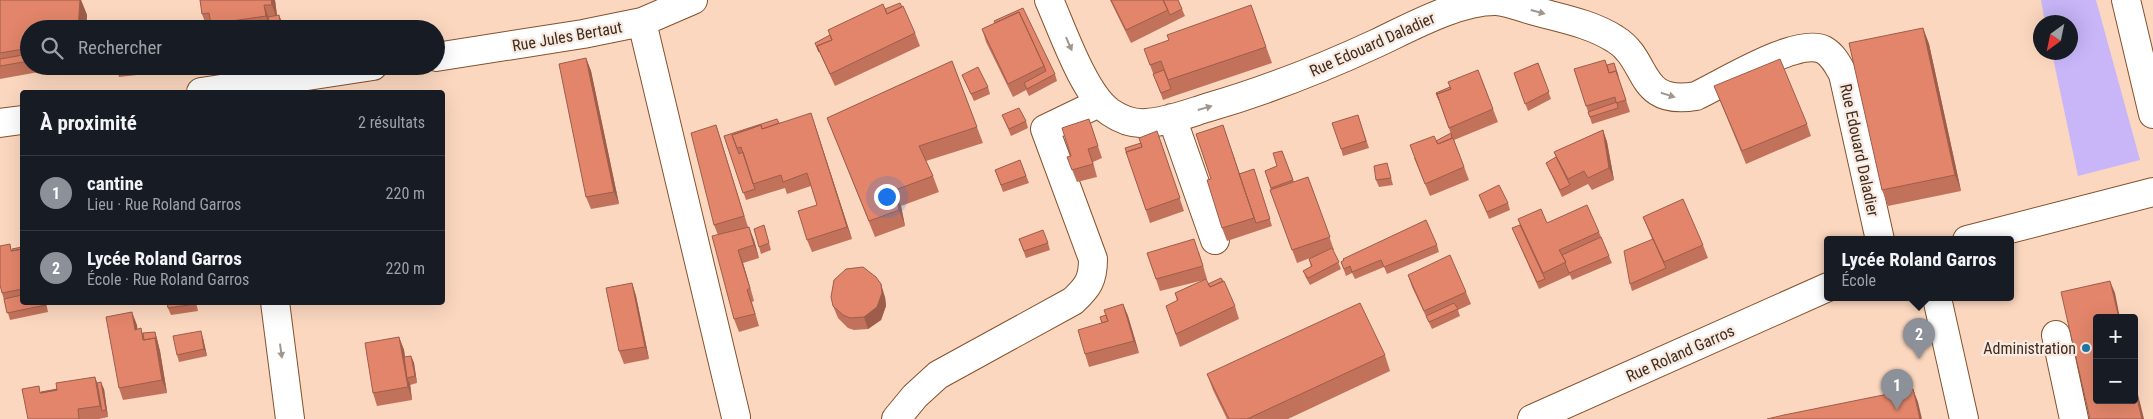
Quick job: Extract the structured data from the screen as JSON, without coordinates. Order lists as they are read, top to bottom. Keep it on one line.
{"streets":{"street":["Rue Jules Bertaut","Rue Edouard Daladier","Rue Roland Garros"]},"places":["Administration"],"north":"bottom left","page":{"search":"Rechercher","heading":["À proximité","2 résultats"],"list":[{"mark":"1","name":"cantine","note":"Lieu · Rue Roland Garros","value":"220 m"},{"mark":"2","name":"Lycée Roland Garros","note":"École · Rue Roland Garros","value":"220 m"}],"popup":["Lycée Roland Garros","École"],"map_buttons":["+","−"],"pins":["2","1"]}}
